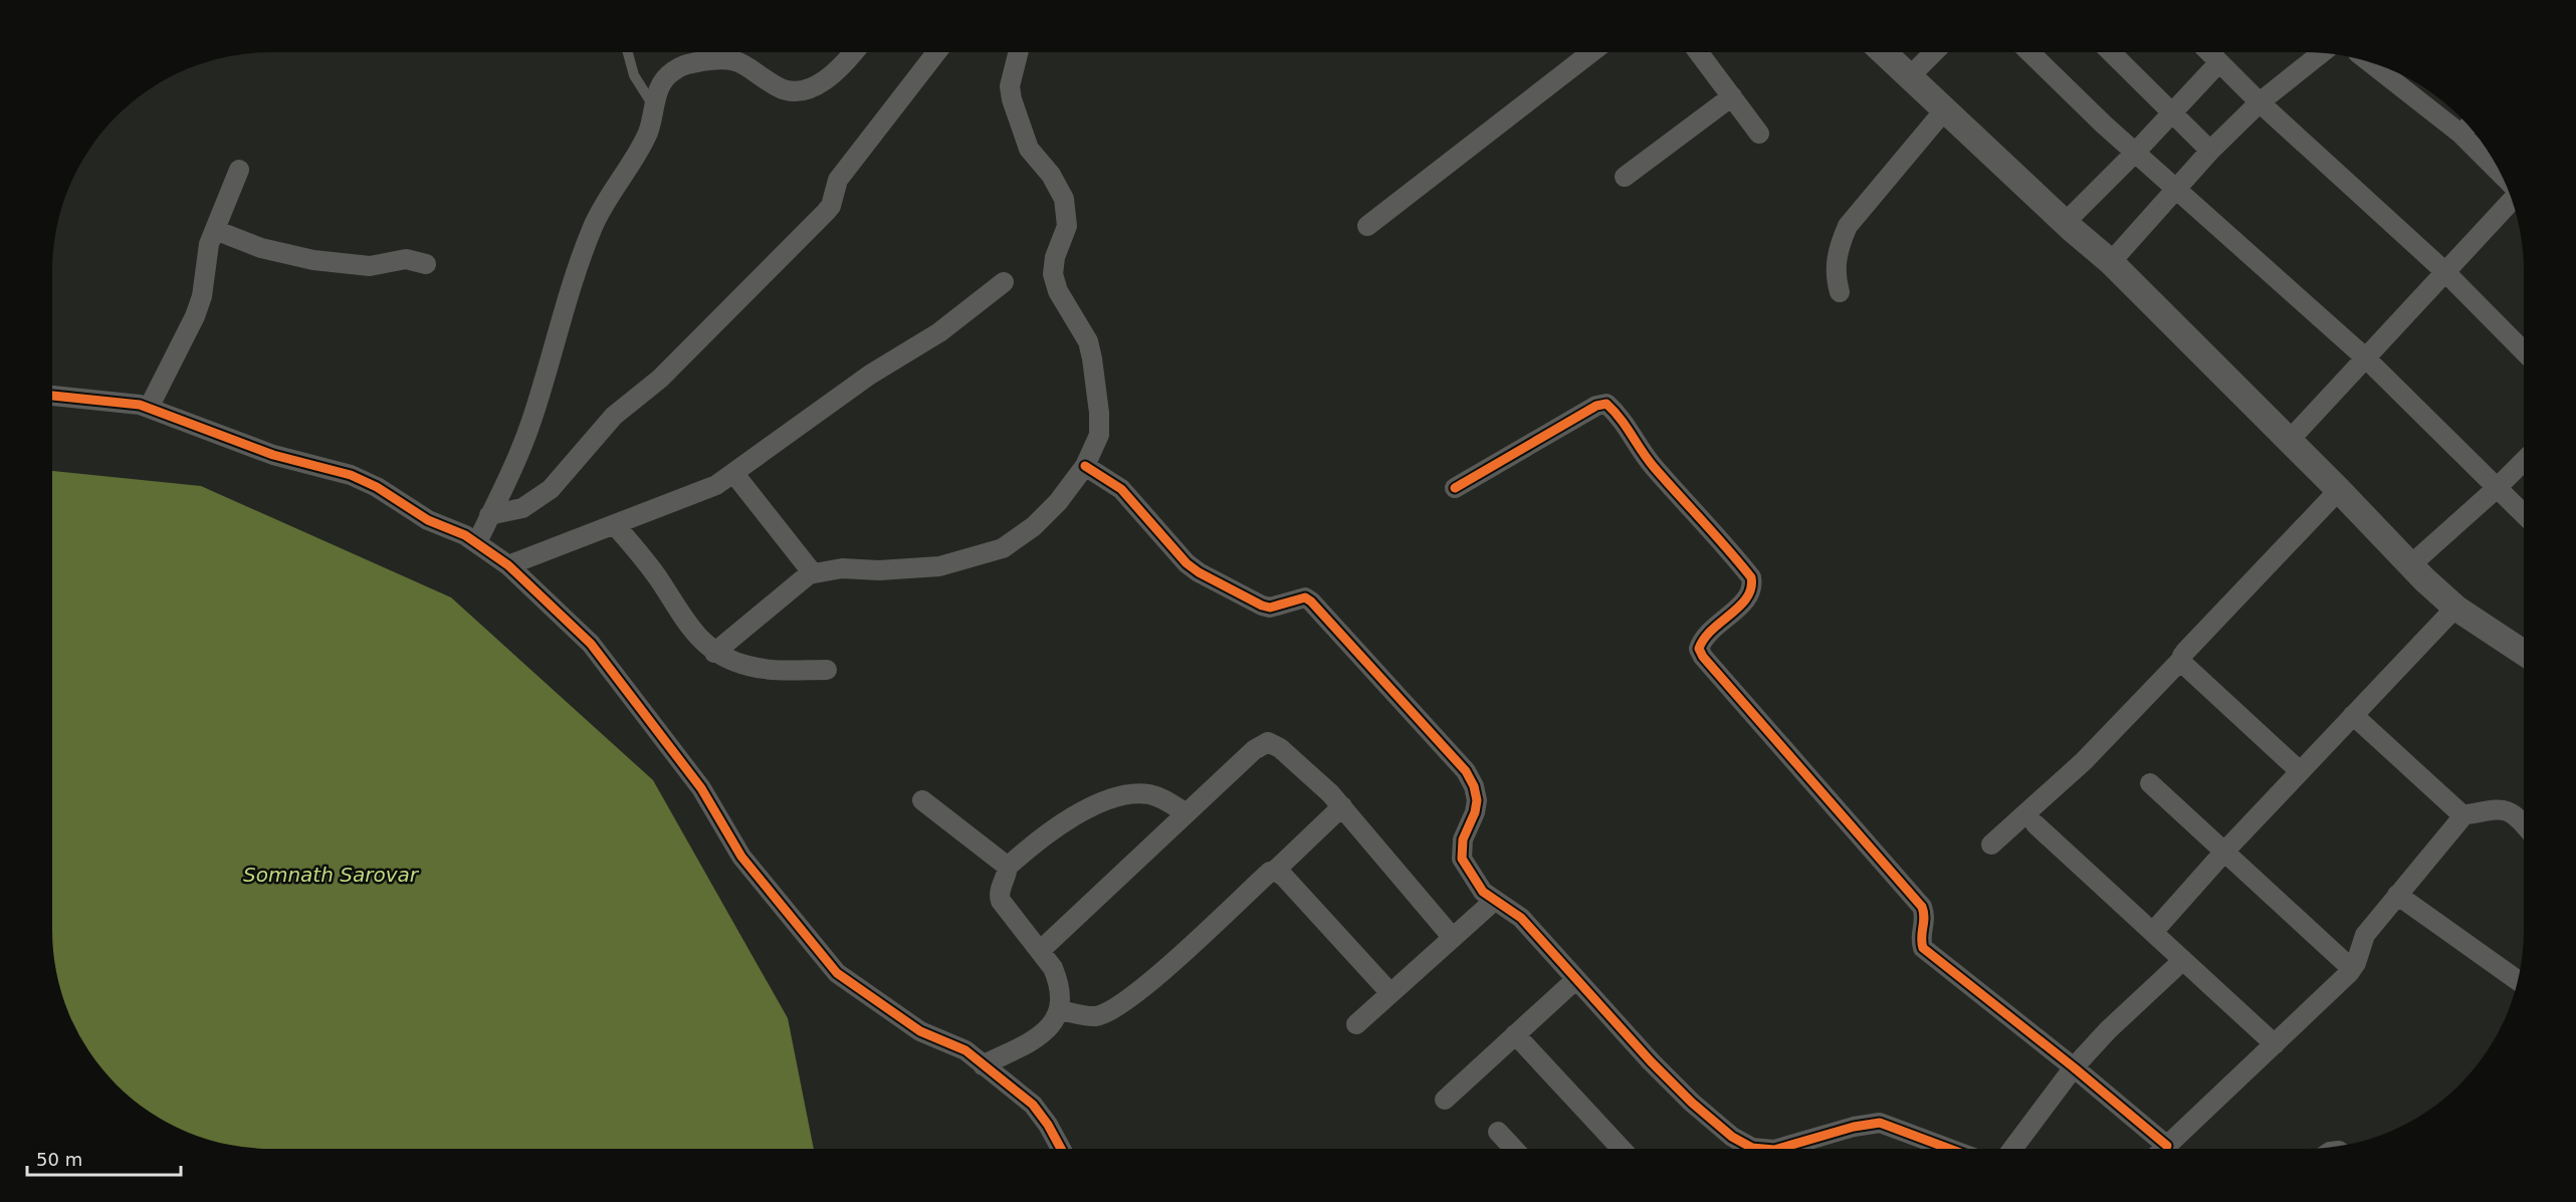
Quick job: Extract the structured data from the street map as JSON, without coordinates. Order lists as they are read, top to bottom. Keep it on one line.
{"water":["Somnath Sarovar"],"scale_bar":"50 m"}
